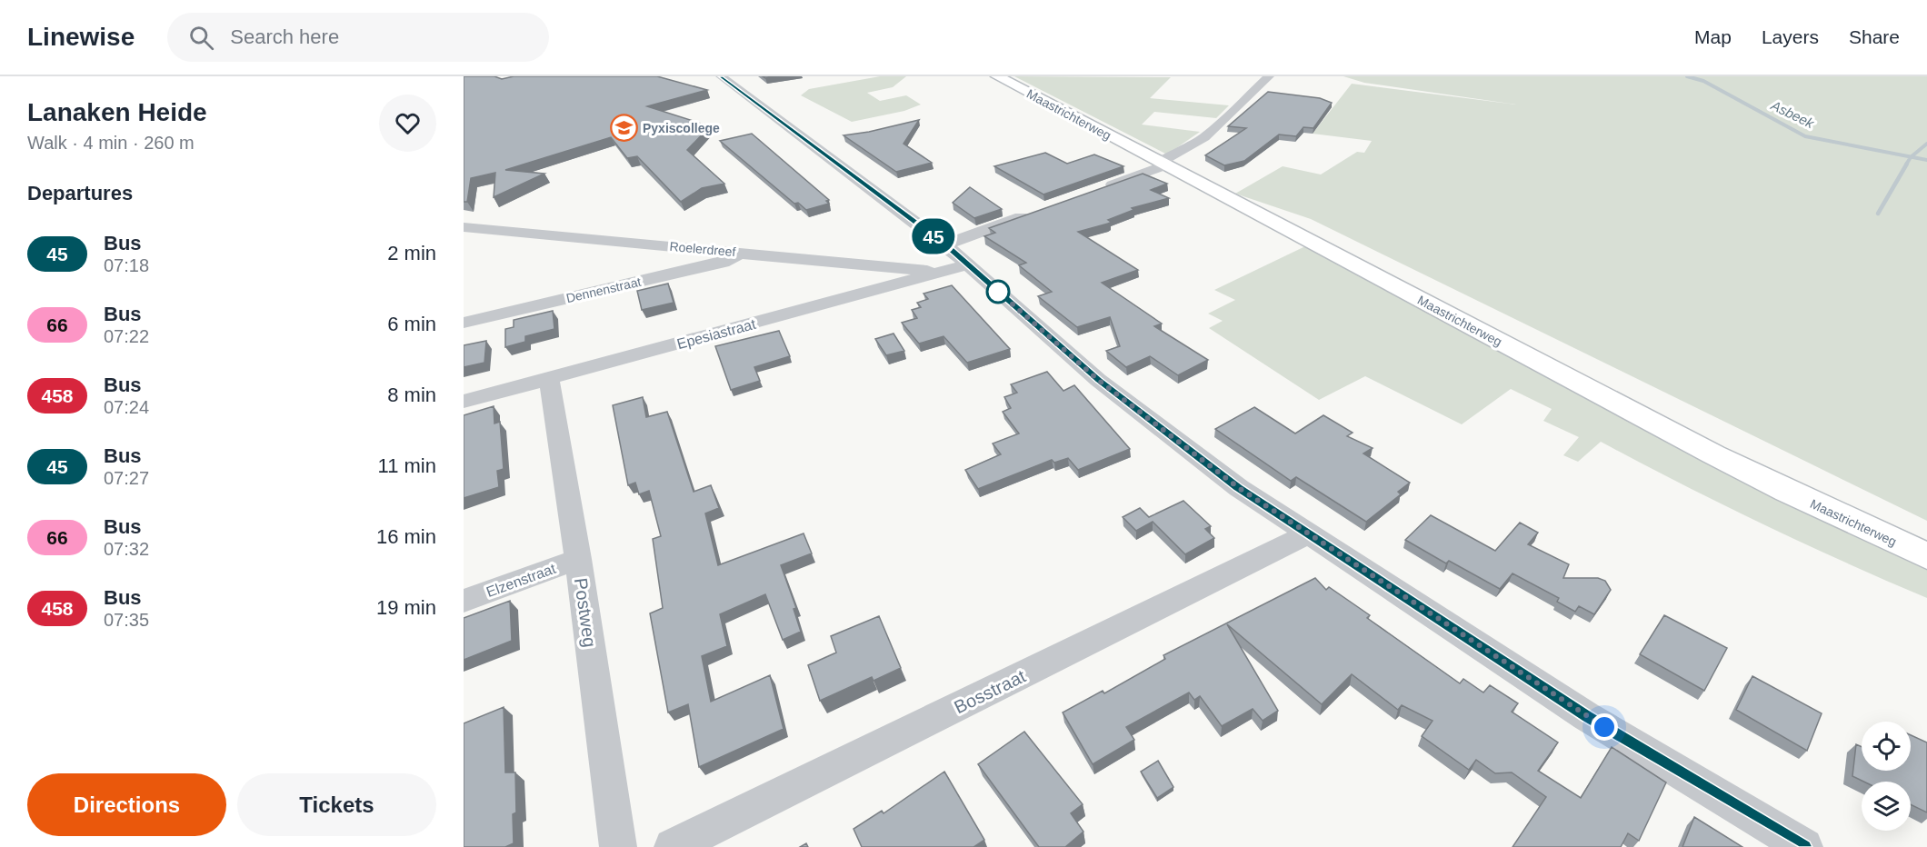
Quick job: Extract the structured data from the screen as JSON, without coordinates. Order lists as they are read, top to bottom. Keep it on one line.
{"streets":{"main road":["Maastrichterweg"],"street":["Roelerdreef","Dennenstraat","Epesiastraat","Elzenstraat","Postweg","Bosstraat"]},"crossings":[["Roelerdreef","Dennenstraat"],["Roelerdreef","Epesiastraat"],["Epesiastraat","Postweg"],["Elzenstraat","Postweg"]],"water":["Asbeek"],"places":{"school or university":["Pyxiscollege"]},"lines":["bus line 45"],"page":{"header":"Linewise","search":"Search here","nav":["Map","Layers","Share"],"heading":[["Lanaken Heide","Walk · 4 min · 260 m"],"Departures"],"on_map":"45","list":[{"mark":"45","name":"Bus","note":"07:18","value":"2 min"},{"mark":"66","name":"Bus","note":"07:22","value":"6 min"},{"mark":"458","name":"Bus","note":"07:24","value":"8 min"},{"mark":"45","name":"Bus","note":"07:27","value":"11 min"},{"mark":"66","name":"Bus","note":"07:32","value":"16 min"},{"mark":"458","name":"Bus","note":"07:35","value":"19 min"}],"buttons":["Directions","Tickets"]}}
